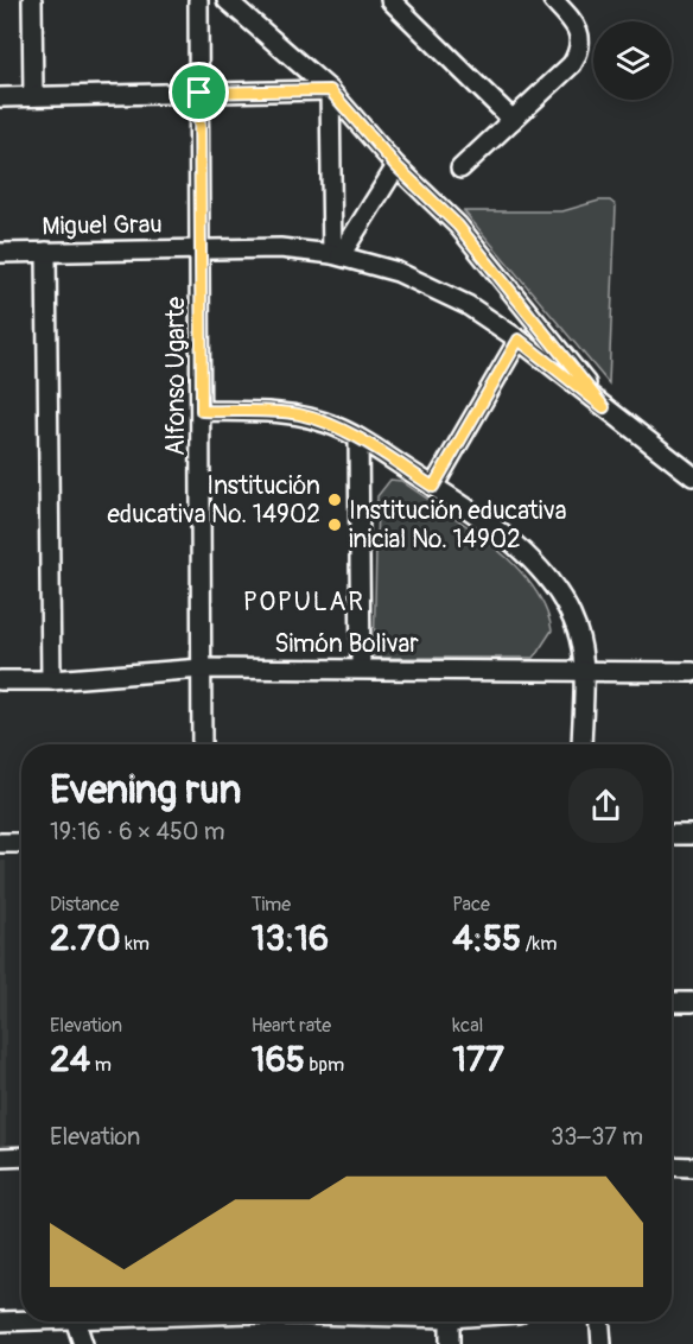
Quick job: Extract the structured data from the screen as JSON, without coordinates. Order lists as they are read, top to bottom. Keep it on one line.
{"streets":{"street":["Miguel Grau","Alfonso Ugarte","Simón Bolivar"]},"crossings":[["Miguel Grau","Alfonso Ugarte"],["Alfonso Ugarte","Simón Bolivar"]],"districts":["POPULAR"],"places":["Institución educativa No. 14902","Institución educativa inicial No. 14902"],"page":{"heading":["Evening run","19:16 · 6 × 450 m"],"stats":[["Distance","2.70 km"],["Time","13:16"],["Pace","4:55 /km"],["Elevation","24 m"],["Heart rate","165 bpm"],["kcal","177"]],"chart":["Elevation","33–37 m"]}}
